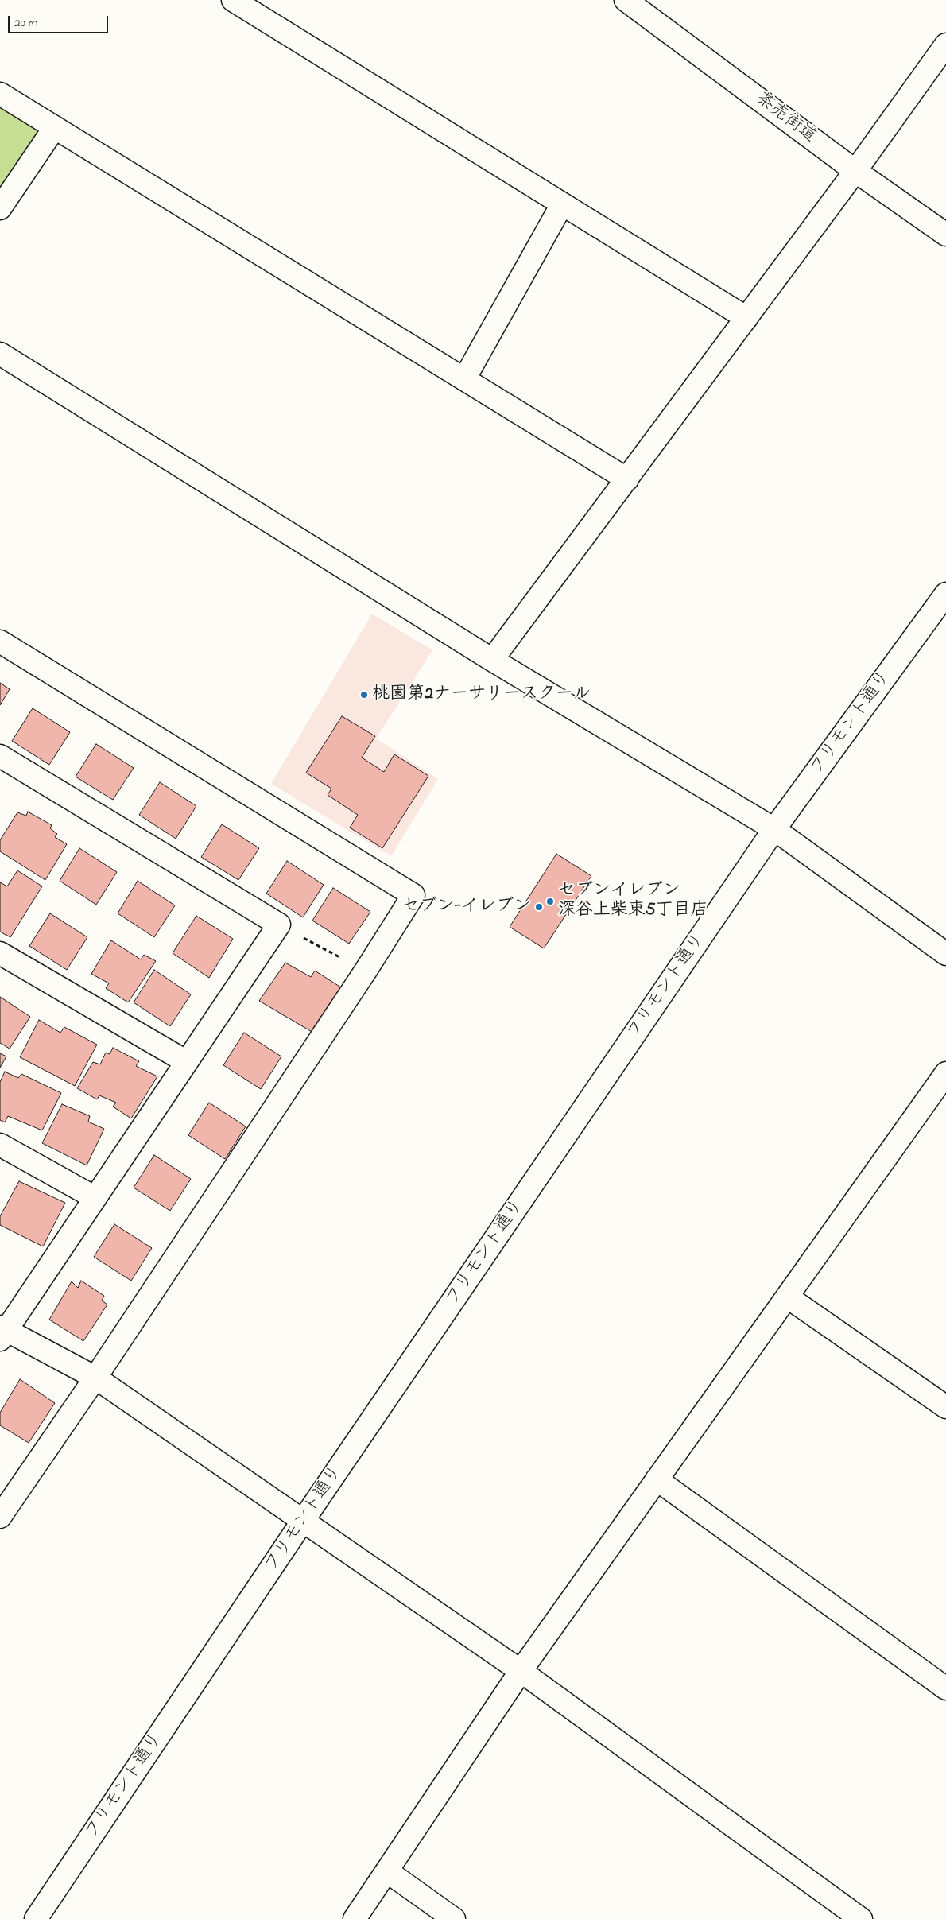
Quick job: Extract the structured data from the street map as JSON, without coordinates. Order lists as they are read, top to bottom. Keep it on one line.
{"streets":{"street":["茶売街道","フリモント通り"]},"places":["桃園第2ナーサリースクール","セブンイレブン 深谷上柴東5丁目店","セブン-イレブン"],"scale_bar":"20 m"}
